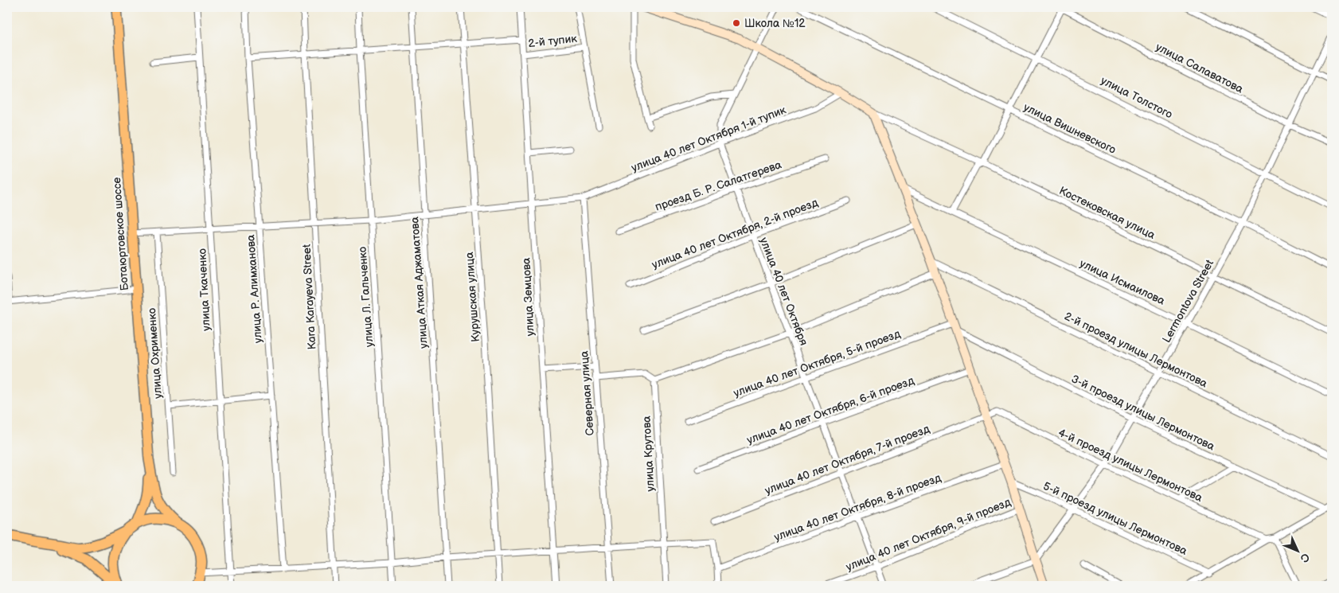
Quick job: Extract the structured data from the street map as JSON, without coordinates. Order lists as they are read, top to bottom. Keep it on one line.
{"streets":{"main road":["Ботаюртовское шоссе"],"street":["2-й тупик","улица Салаватова","улица Толстого","улица Вишневского","улица 40 лет Октября 1-й тупик","проезд Б. Р. Салатгерева","Костековская улица","улица 40 лет Октября, 2-й проезд","улица Исмаилова","улица Аткая Аджаматова","улица Р. Алимханова","улица Ткаченко","улица 40 лет Октября","Kara Karayeva Street","улица Л. Гальченко","Курушская улица","улица Земцова","Lermontova Street","2-й проезд улицы Лермонтова","улица Охрименко","улица 40 лет Октября, 5-й проезд","Северная улица","улица 40 лет Октября, 6-й проезд","3-й проезд улицы Лермонтова","улица Крутова","улица 40 лет Октября, 7-й проезд","4-й проезд улицы Лермонтова","улица 40 лет Октября, 8-й проезд","5-й проезд улицы Лермонтова","улица 40 лет Октября, 9-й проезд"]},"crossings":[["2-й тупик","улица Земцова"],["улица Салаватова","Lermontova Street"],["улица Толстого","Lermontova Street"],["улица Вишневского","Lermontova Street"],["улица 40 лет Октября 1-й тупик","Ботаюртовское шоссе"],["улица 40 лет Октября 1-й тупик","улица Аткая Аджаматова"],["улица 40 лет Октября 1-й тупик","улица Р. Алимханова"],["улица 40 лет Октября 1-й тупик","улица Ткаченко"],["улица 40 лет Октября 1-й тупик","улица 40 лет Октября"],["улица 40 лет Октября 1-й тупик","Kara Karayeva Street"],["улица 40 лет Октября 1-й тупик","улица Л. Гальченко"],["улица 40 лет Октября 1-й тупик","Курушская улица"],["улица 40 лет Октября 1-й тупик","улица Земцова"],["улица 40 лет Октября 1-й тупик","улица Охрименко"],["улица 40 лет Октября 1-й тупик","Северная улица"],["проезд Б. Р. Салатгерева","улица 40 лет Октября"],["Костековская улица","Lermontova Street"],["улица 40 лет Октября, 2-й проезд","улица 40 лет Октября"],["улица Исмаилова","Lermontova Street"],["улица 40 лет Октября","улица 40 лет Октября, 5-й проезд"],["улица 40 лет Октября","улица 40 лет Октября, 6-й проезд"],["улица 40 лет Октября","улица 40 лет Октября, 7-й проезд"],["улица 40 лет Октября","улица 40 лет Октября, 8-й проезд"],["улица 40 лет Октября","улица 40 лет Октября, 9-й проезд"],["Lermontova Street","2-й проезд улицы Лермонтова"],["Lermontova Street","3-й проезд улицы Лермонтова"],["Lermontova Street","4-й проезд улицы Лермонтова"],["Lermontova Street","5-й проезд улицы Лермонтова"],["улица 40 лет Октября, 5-й проезд","3-й проезд улицы Лермонтова"],["улица 40 лет Октября, 7-й проезд","4-й проезд улицы Лермонтова"]],"places":["Школа №12"],"north":"bottom right"}
